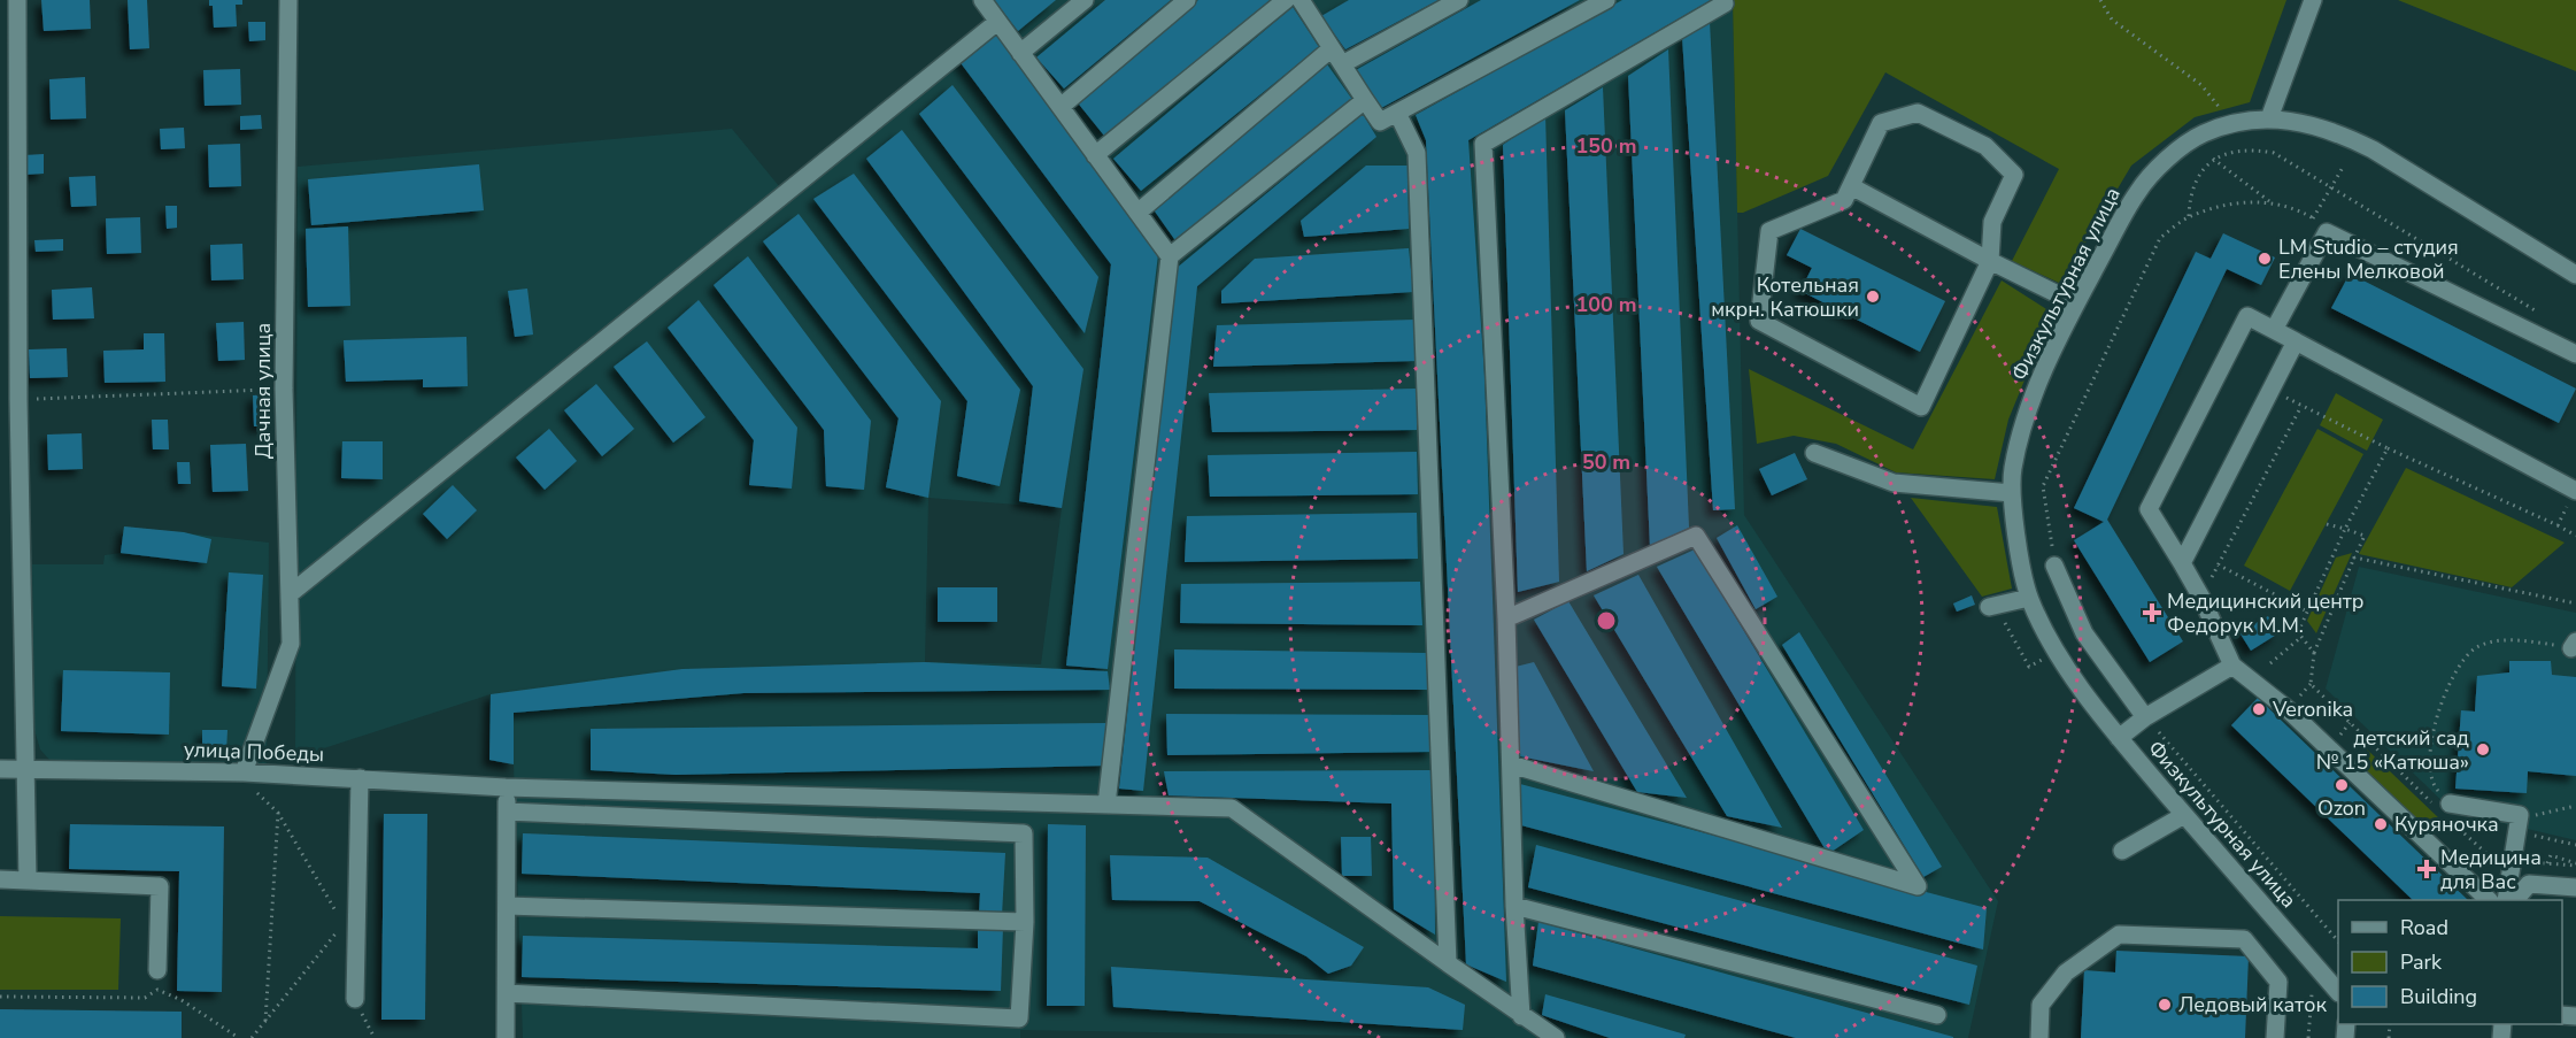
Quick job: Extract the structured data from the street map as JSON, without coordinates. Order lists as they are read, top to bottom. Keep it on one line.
{"streets":{"street":["Физкультурная улица","Дачная улица","улица Победы"]},"crossings":[["Дачная улица","улица Победы"]],"places":{"other":["LM Studio – студия Елены Мелковой","Котельная мкрн. Катюшки","Veronika","детский сад № 15 «Катюша»","Ozon","Куряночка","Ледовый каток"],"health":["Медицинский центр Федорук М.М.","Медицина для Вас"]},"legend":["Road","Park","Building"],"rings":["150 m","100 m","50 m"]}
